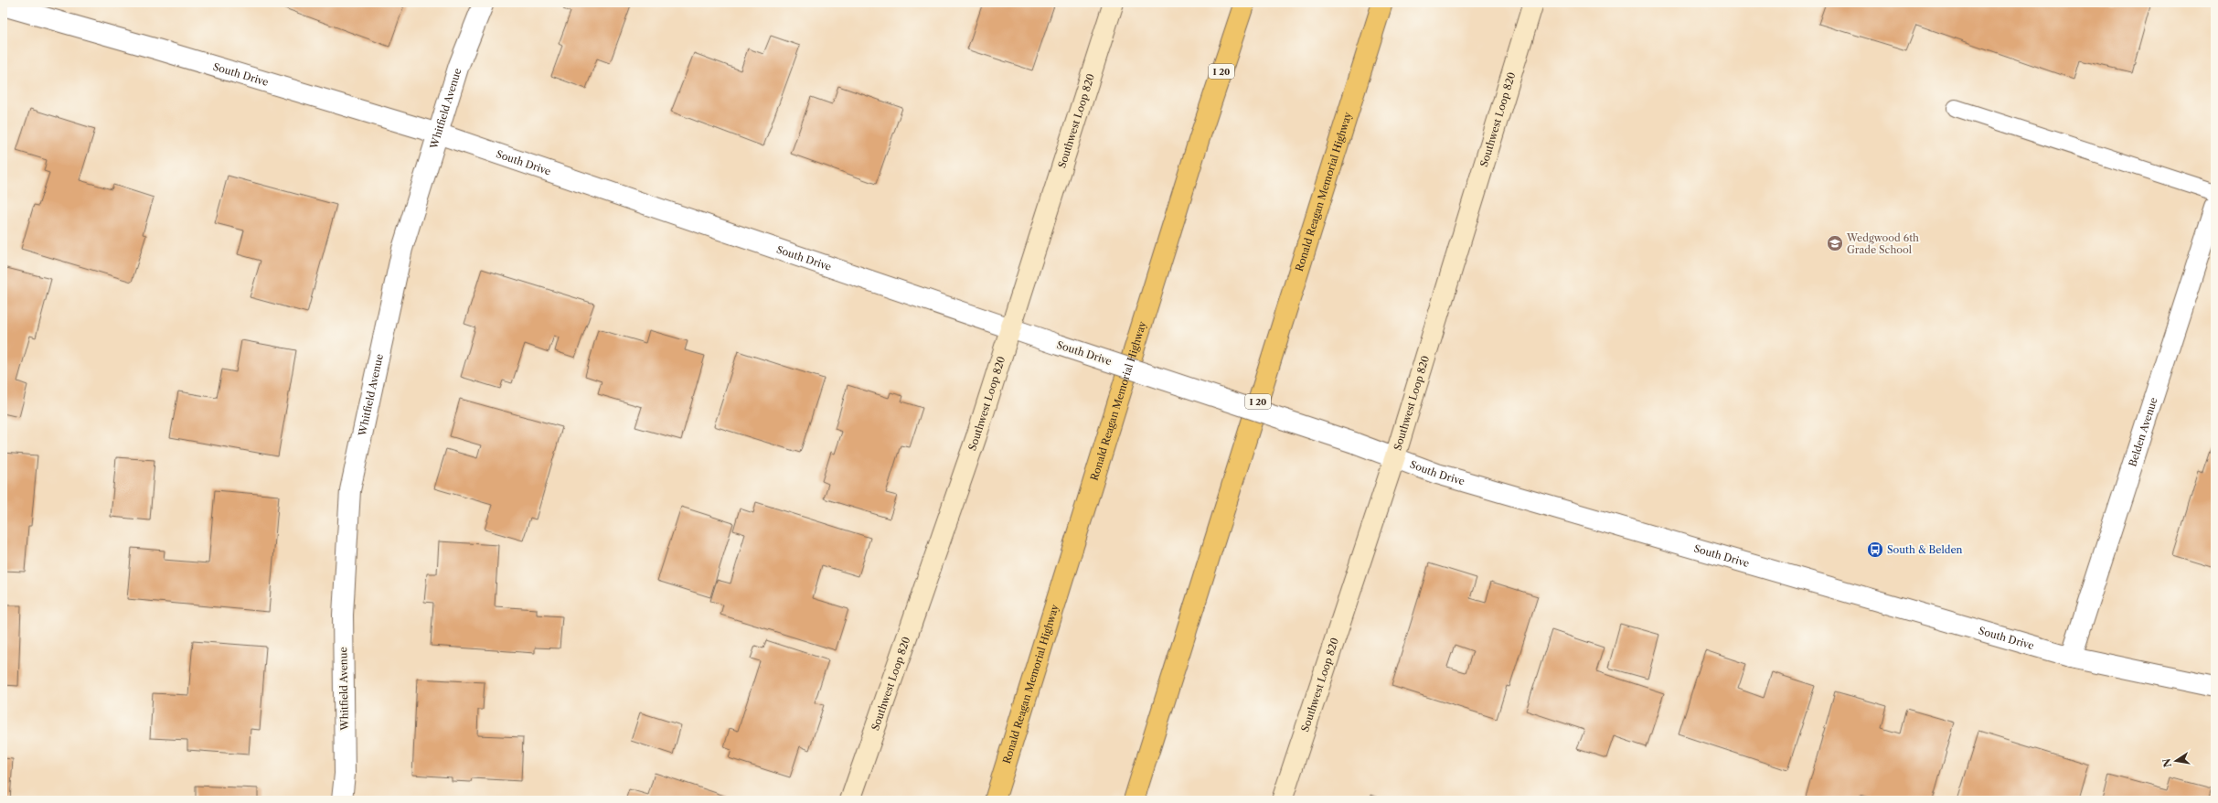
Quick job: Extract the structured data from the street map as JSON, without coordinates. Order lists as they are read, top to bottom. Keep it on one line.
{"streets":{"highway":["I 20","Ronald Reagan Memorial Highway"],"main road":["Southwest Loop 820"],"street":["South Drive","Whitfield Avenue","Belden Avenue"]},"crossings":[["South Drive","Whitfield Avenue"],["South Drive","Southwest Loop 820"],["South Drive","Belden Avenue"]],"places":{"school or university":["Wedgwood 6th Grade School"],"bus stop":["South & Belden"]},"north":"left"}
